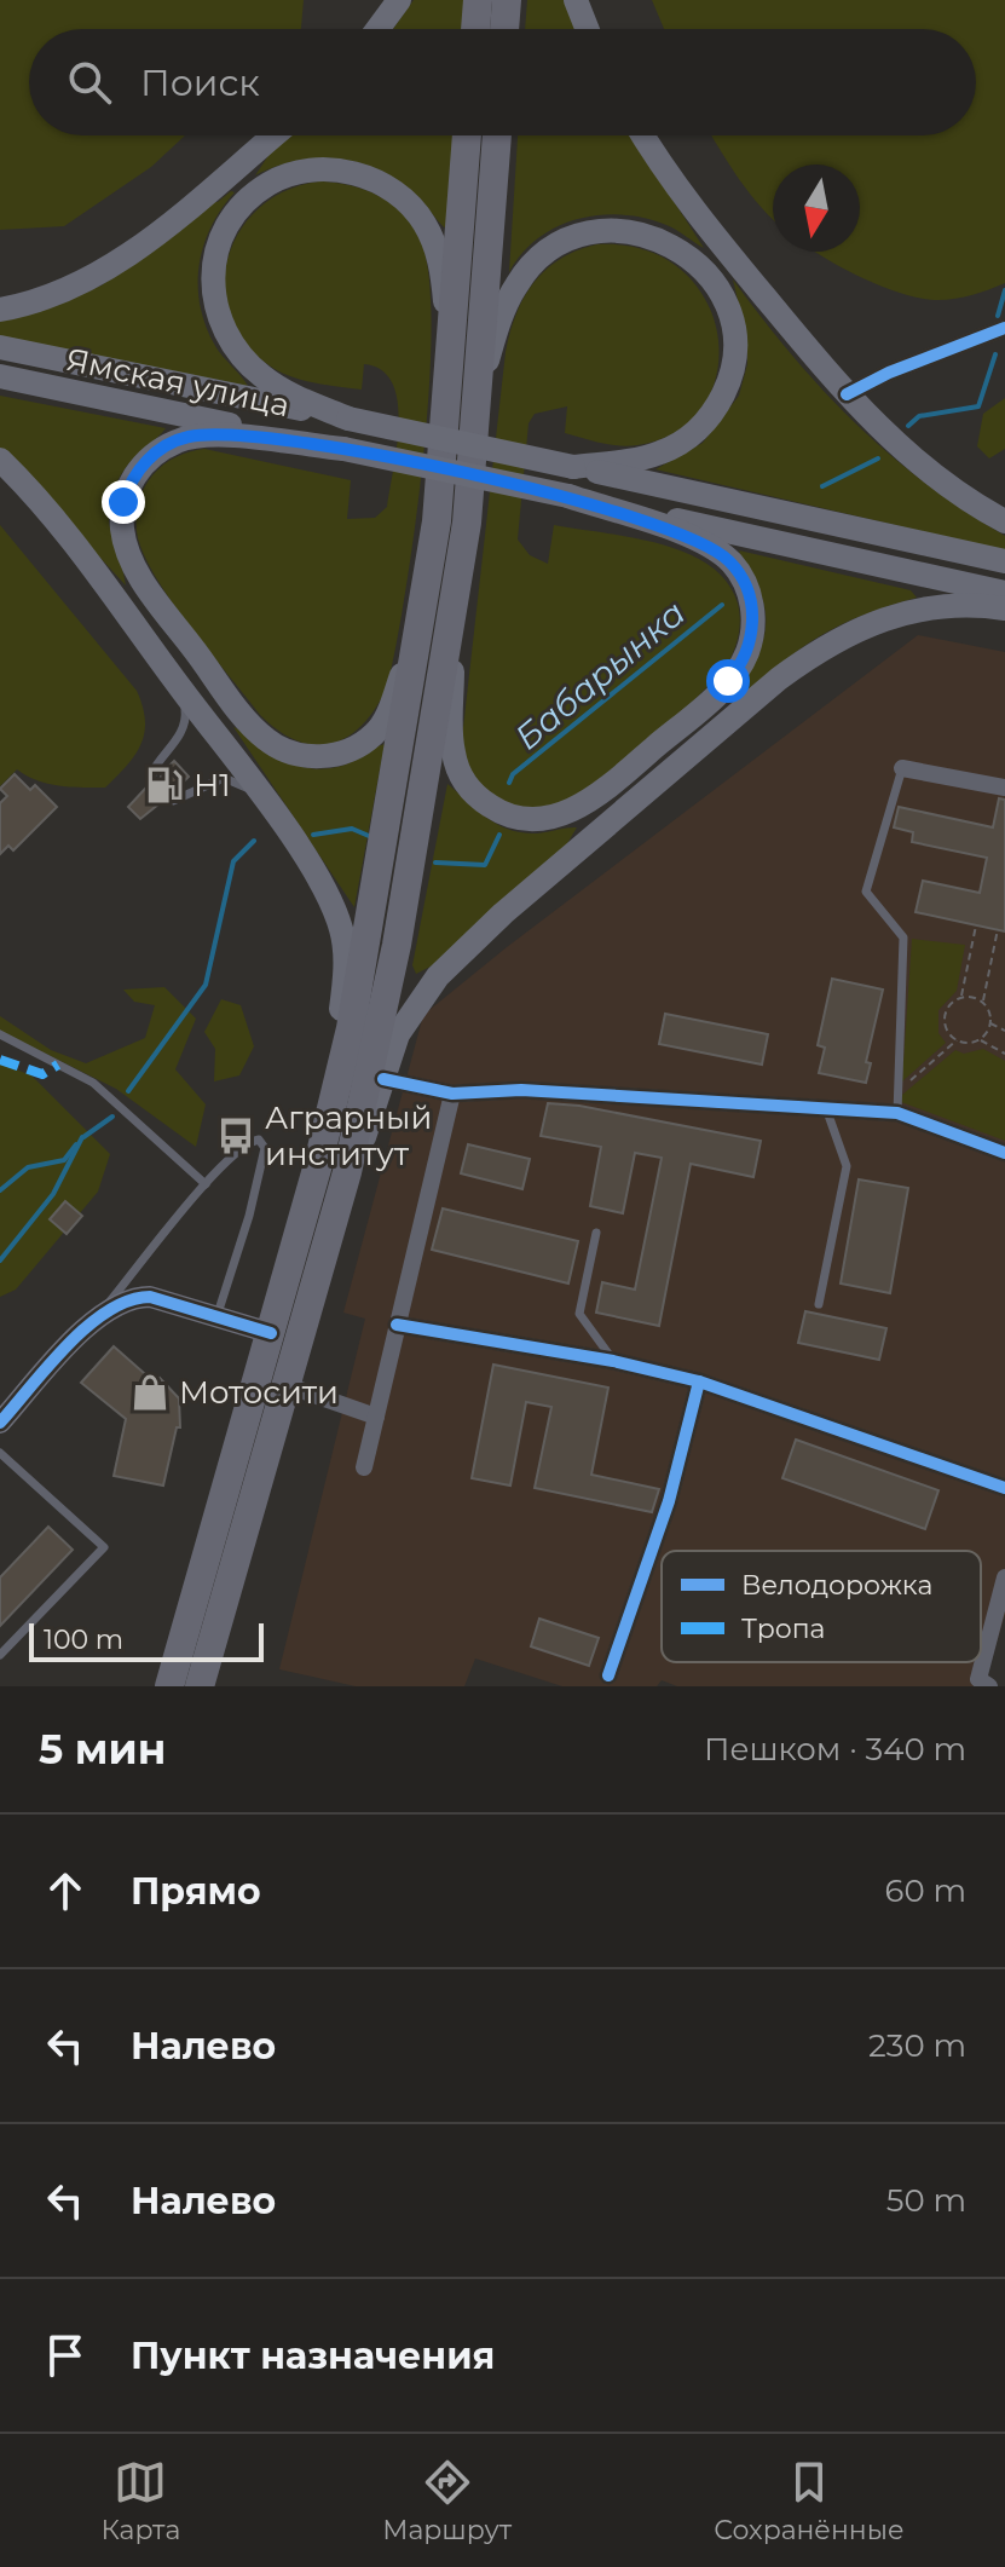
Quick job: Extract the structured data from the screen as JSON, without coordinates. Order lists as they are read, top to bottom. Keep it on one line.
{"streets":{"main road":["Ямская улица"]},"water":["Бабарынка"],"places":{"fuel station":["Н1"],"bus stop":["Аграрный институт"],"shop":["Мотосити"]},"legend":["Велодорожка","Тропа"],"scale_bar":"100 m","north":"bottom","page":{"search":"Поиск","scale":"100 m","heading":["5 мин","Пешком · 340 m"],"list":[["Прямо","60 m"],["Налево","230 m"],["Налево","50 m"],"Пункт назначения"],"nav":["Карта","Маршрут","Сохранённые"]}}
